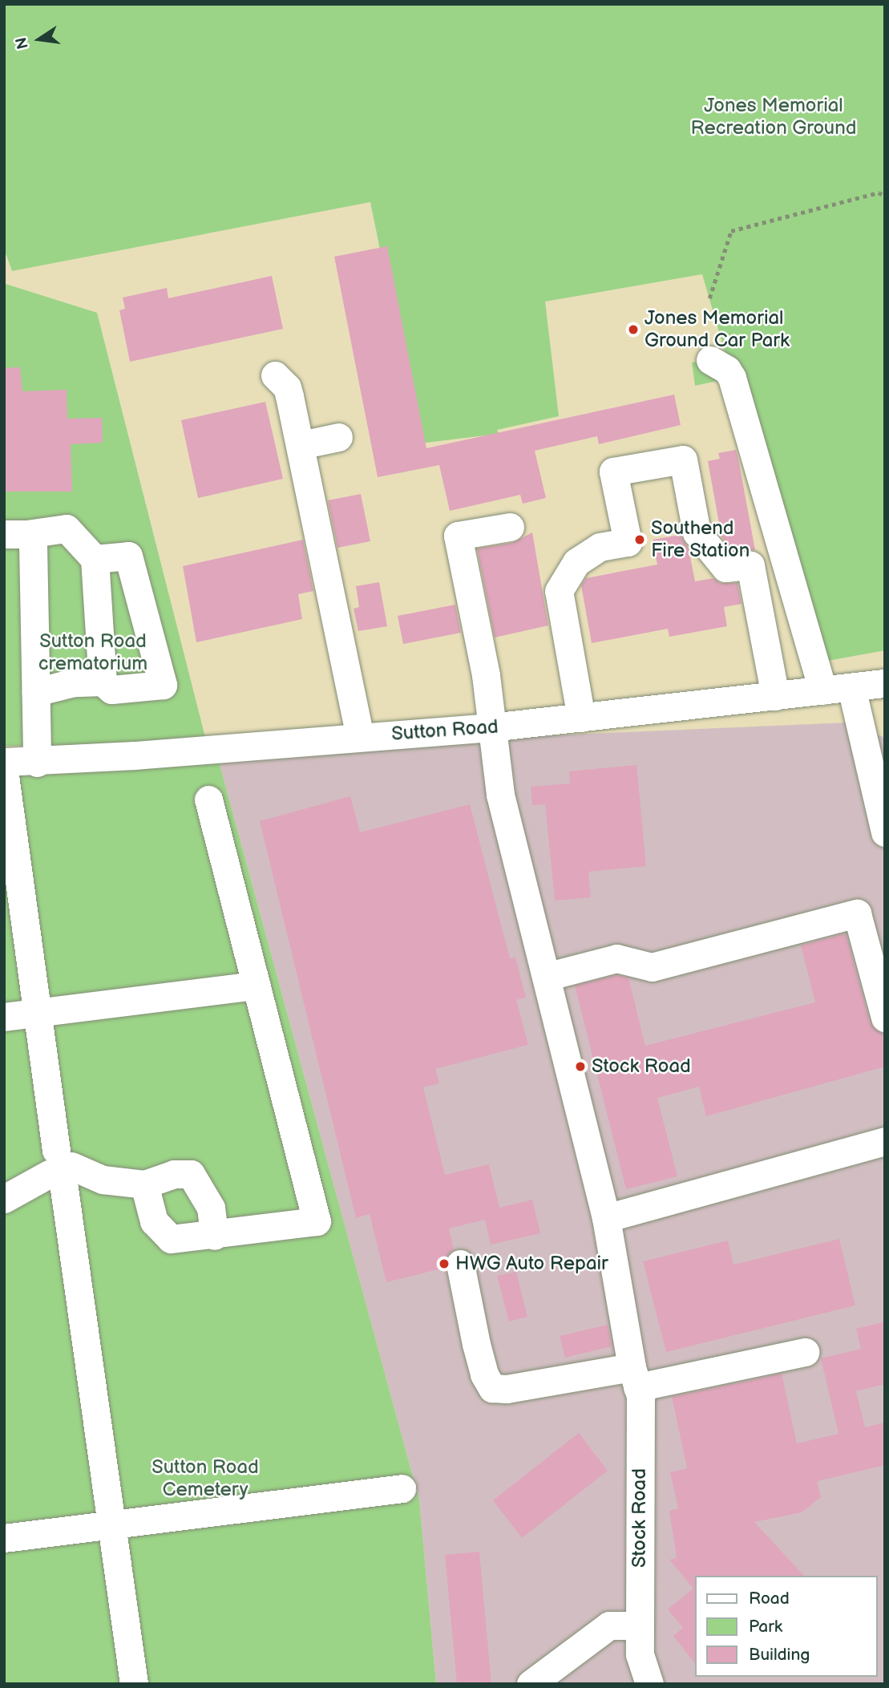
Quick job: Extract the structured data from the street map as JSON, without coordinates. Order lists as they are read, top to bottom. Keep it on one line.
{"streets":{"street":["Sutton Road","Stock Road"]},"crossings":[["Sutton Road","Stock Road"]],"parks":["Jones Memorial Recreation Ground","Sutton Road crematorium","Sutton Road Cemetery"],"places":["Jones Memorial Ground Car Park","Southend Fire Station","Stock Road","HWG Auto Repair"],"legend":["Road","Park","Building"],"north":"left"}
